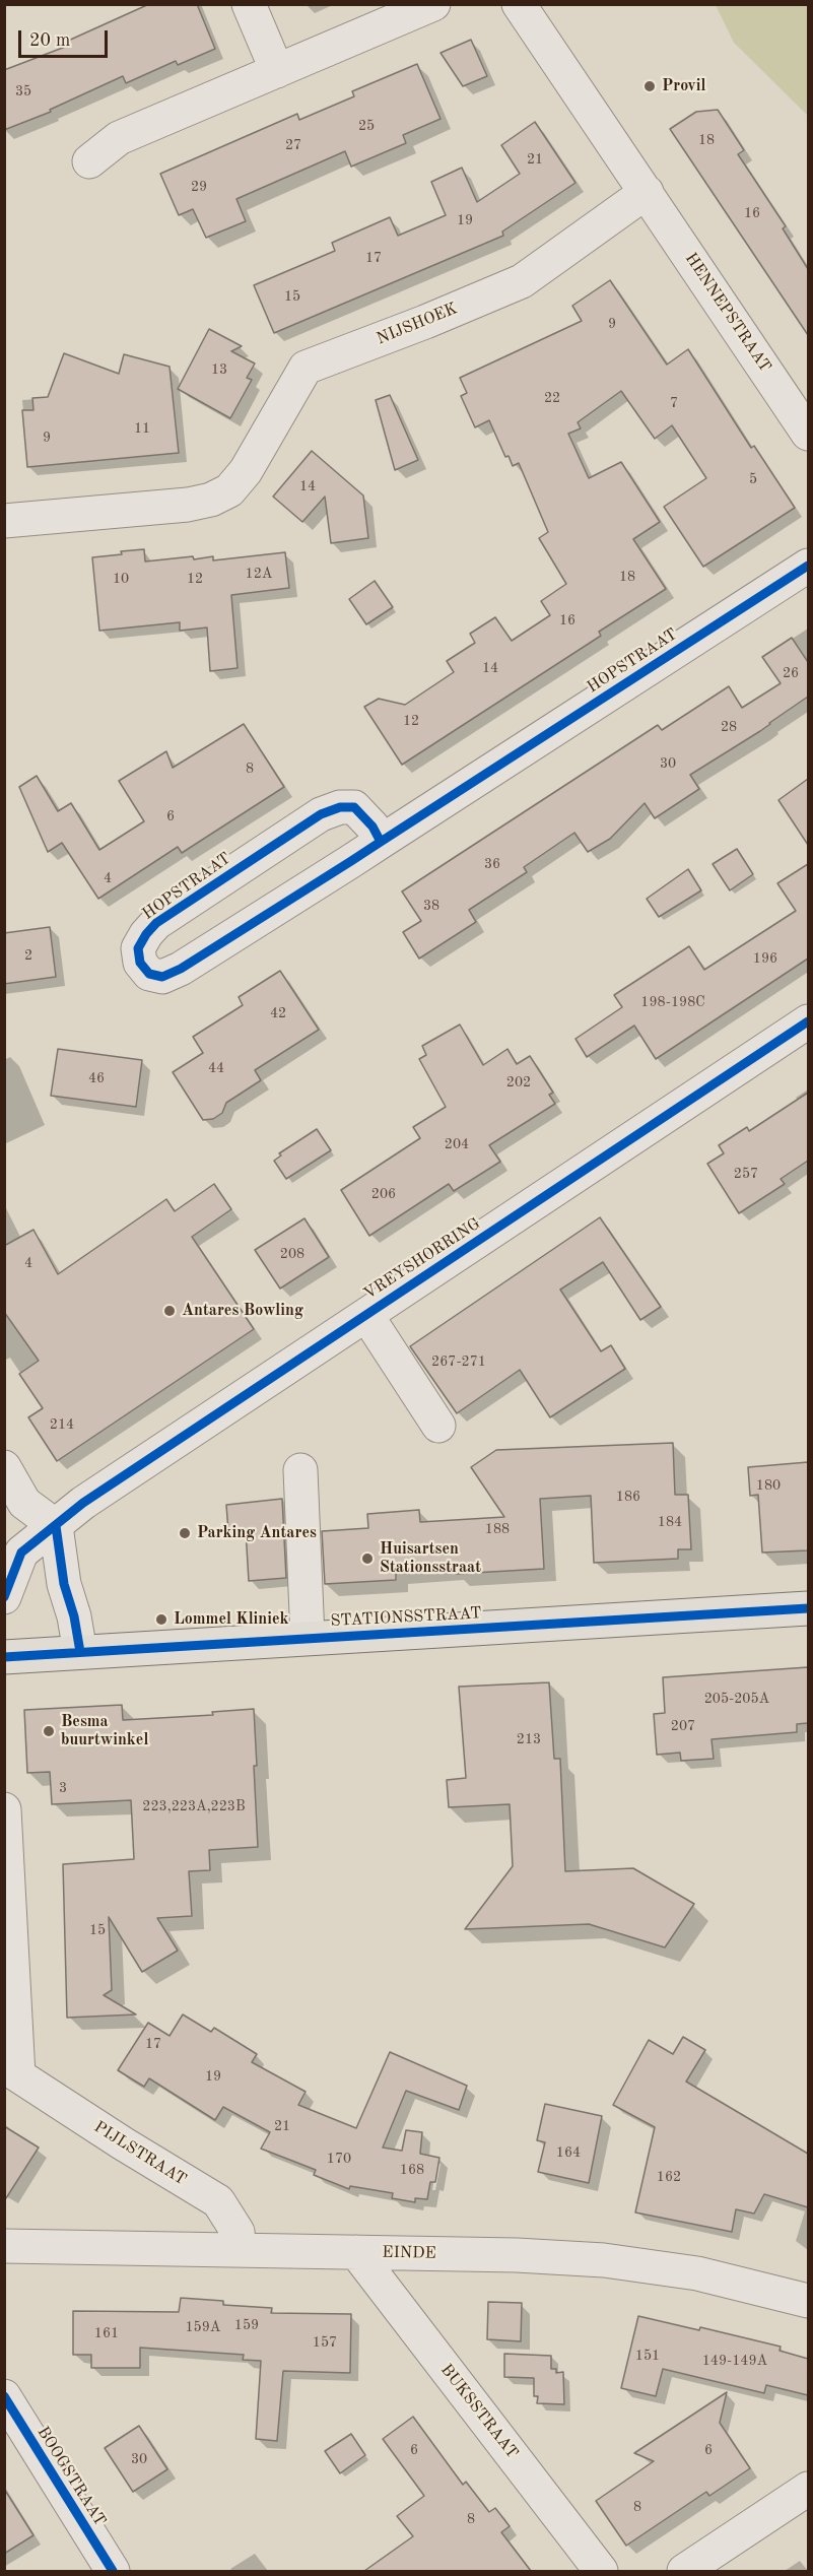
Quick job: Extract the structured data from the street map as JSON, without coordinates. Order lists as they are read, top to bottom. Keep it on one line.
{"streets":{"main road":["STATIONSSTRAAT"],"street":["HENNEPSTRAAT","NIJSHOEK","HOPSTRAAT","VREYSHORRING","PIJLSTRAAT","EINDE","BUKSSTRAAT","BOOGSTRAAT"]},"crossings":[["HENNEPSTRAAT","NIJSHOEK"],["PIJLSTRAAT","EINDE"],["EINDE","BUKSSTRAAT"]],"places":["Provil","Antares Bowling","Parking Antares","Huisartsen Stationsstraat","Lommel Kliniek","Besma buurtwinkel"],"house_numbers":["35","25","18","27","21","29","16","19","17","15","9","13","22","7","11","9","5","14","12A","18","10","12","16","14","26","12","28","30","8","6","36","4","38","2","196","198-198C","42","44","46","202","204","257","206","208","4","267-271","214","180","186","184","188","205-205A","207","213","3","223,223A,223B","15","17","19","21","164","170","168","162","159","159A","161","157","151","149-149A","6","6","30","8","8"],"scale_bar":"20 m"}
